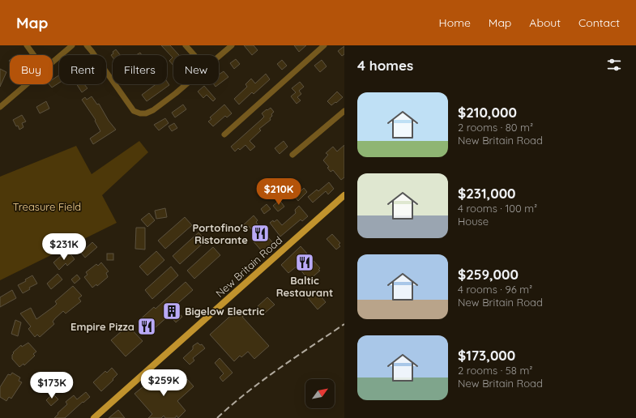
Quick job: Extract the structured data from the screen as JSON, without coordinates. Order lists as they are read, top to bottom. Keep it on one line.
{"streets":{"main road":["New Britain Road"]},"parks":["Treasure Field"],"places":{"restaurant":["Portofino's Ristorante","Baltic Restaurant","Empire Pizza"],"building":["Bigelow Electric"]},"north":"top right","page":{"header":"Map","nav":["Home","Map","About","Contact"],"heading":"4 homes","chip":["Buy","Rent","Filters","New"],"list":[{"name":"$210,000","note":"2 rooms · 80 m² · New Britain Road"},{"name":"$231,000","note":"4 rooms · 100 m² · House"},{"name":"$259,000","note":"4 rooms · 96 m² · New Britain Road"},{"name":"$173,000","note":"2 rooms · 58 m² · New Britain Road"}],"price":["$210K","$231K","$259K","$173K"]}}
